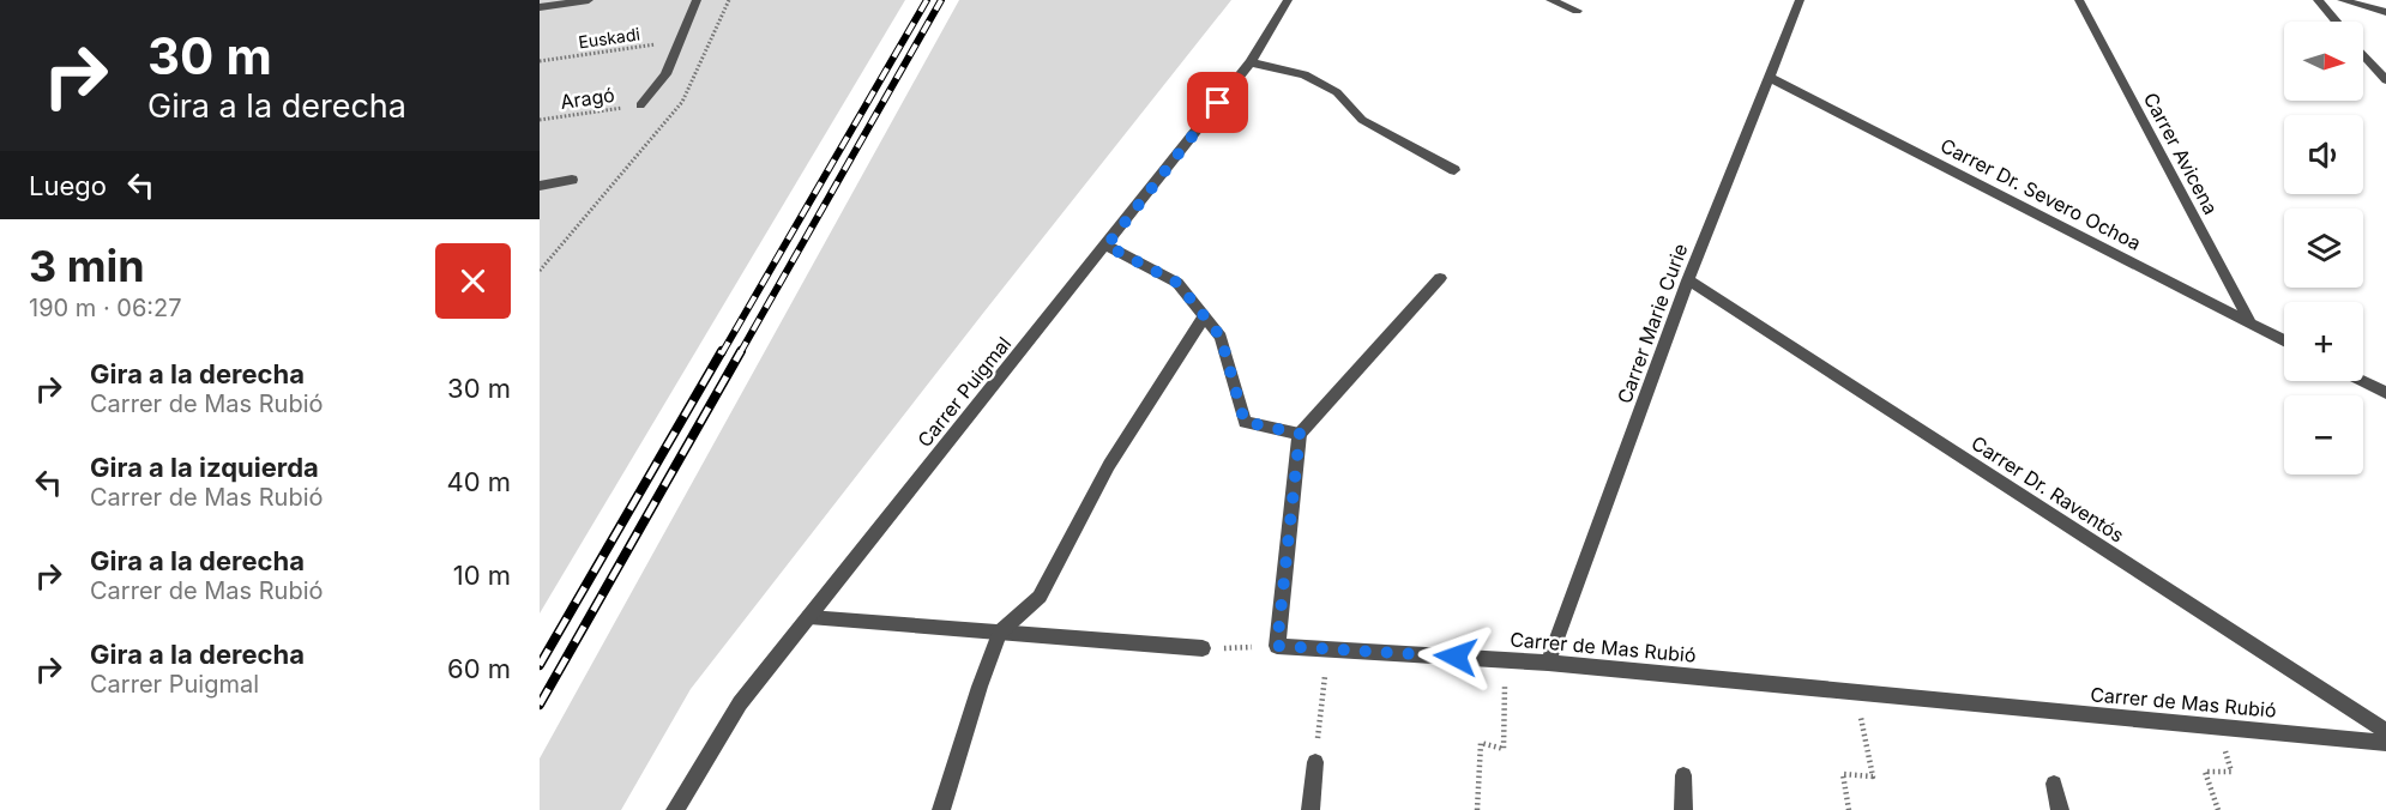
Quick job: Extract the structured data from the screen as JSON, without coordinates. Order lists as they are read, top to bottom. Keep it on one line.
{"streets":{"street":["Carrer Avicena","Carrer Dr. Severo Ochoa","Carrer Marie Curie","Carrer Puigmal","Carrer Dr. Raventós","Carrer de Mas Rubió"],"path":["Euskadi","Aragó"]},"crossings":[["Carrer Avicena","Carrer Dr. Severo Ochoa"],["Carrer Dr. Severo Ochoa","Carrer Marie Curie"],["Carrer Marie Curie","Carrer Dr. Raventós"],["Carrer Marie Curie","Carrer de Mas Rubió"]],"north":"right","page":{"turn":["30 m","Gira a la derecha"],"map_buttons":["+","−"],"then":"Luego","heading":["3 min","190 m · 06:27"],"list":[{"name":"Gira a la derecha","note":"Carrer de Mas Rubió","value":"30 m"},{"name":"Gira a la izquierda","note":"Carrer de Mas Rubió","value":"40 m"},{"name":"Gira a la derecha","note":"Carrer de Mas Rubió","value":"10 m"},{"name":"Gira a la derecha","note":"Carrer Puigmal","value":"60 m"}]}}
